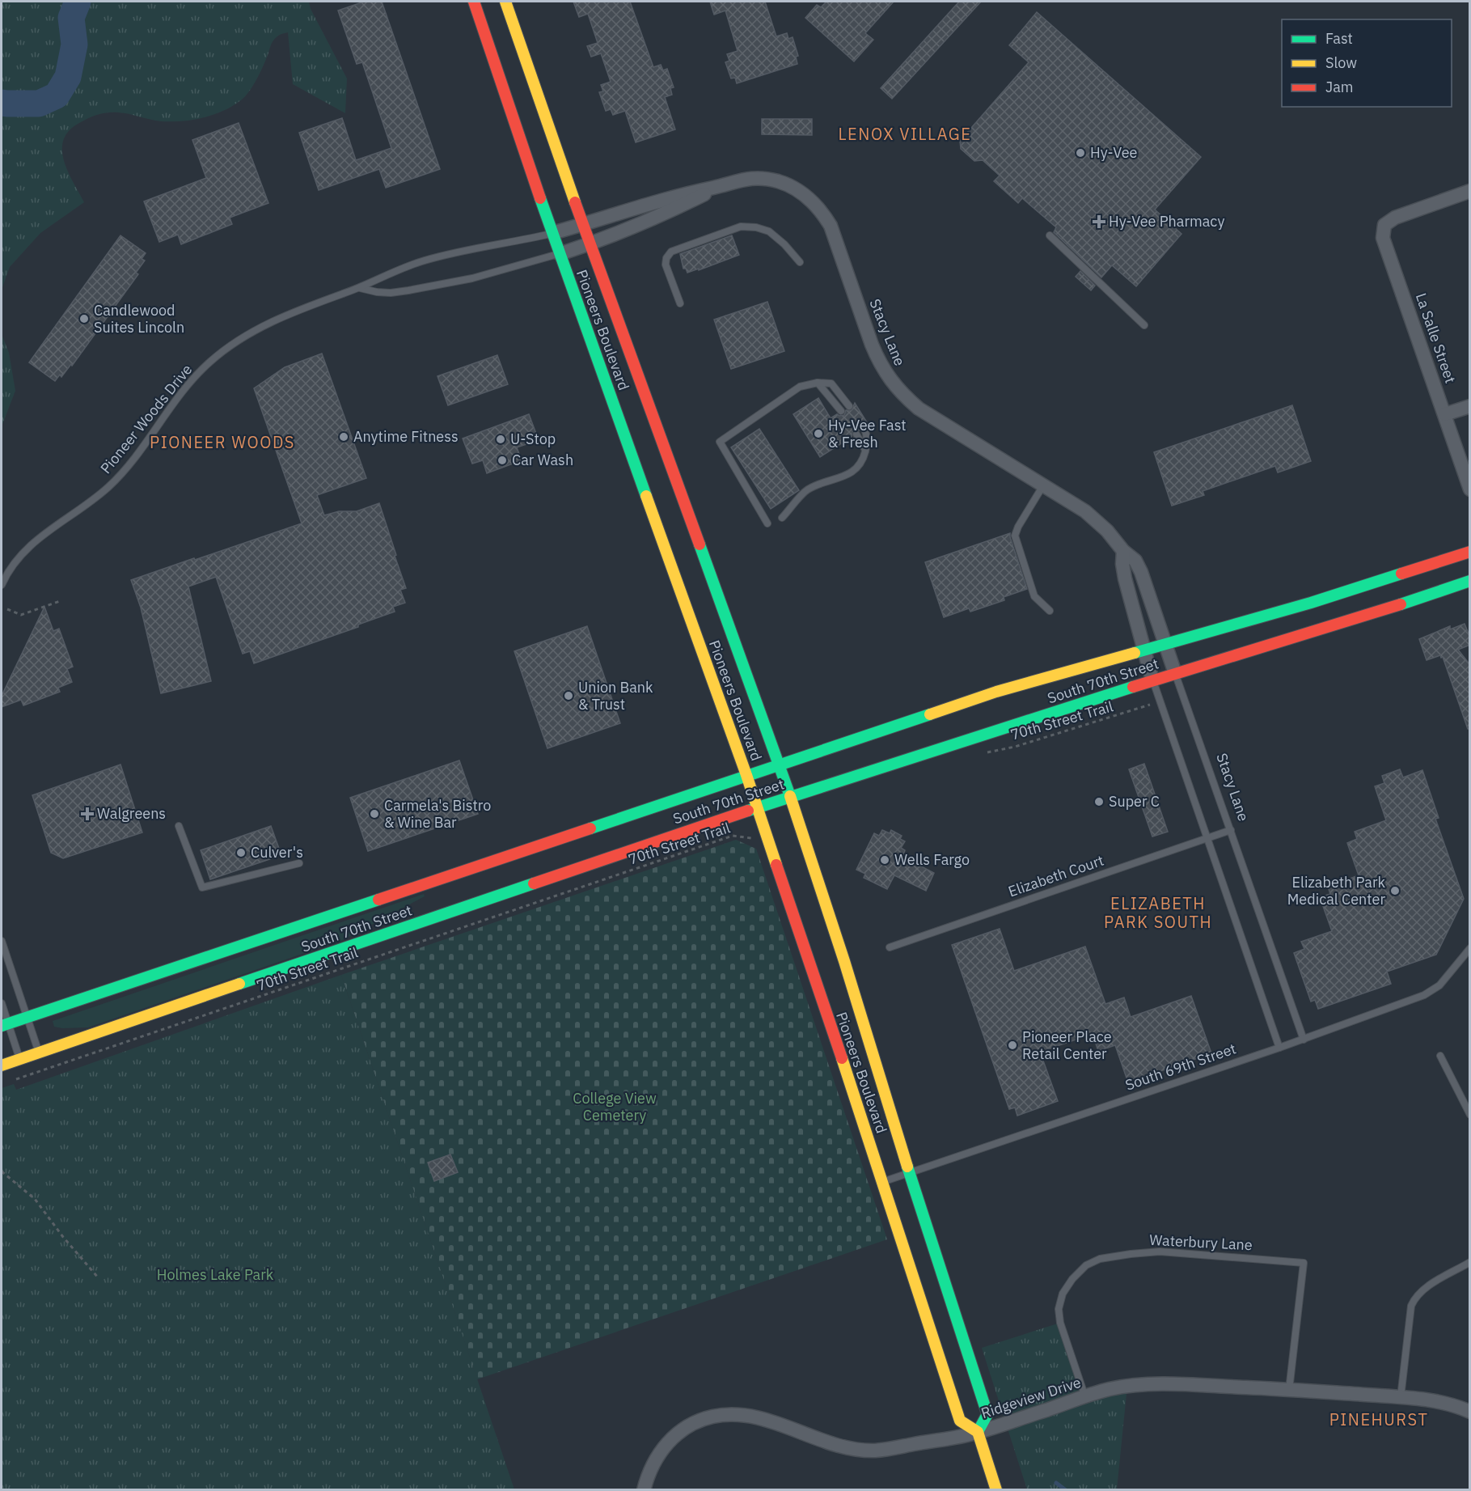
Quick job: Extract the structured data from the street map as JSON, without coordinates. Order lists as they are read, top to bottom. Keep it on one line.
{"streets":{"main road":["Pioneers Boulevard","South 70th Street"],"street":["Stacy Lane","La Salle Street","Ridgeview Drive"],"lane":["Pioneer Woods Drive","Elizabeth Court","South 69th Street","Waterbury Lane"],"path":["70th Street Trail"]},"crossings":[["Pioneers Boulevard","Stacy Lane"],["Pioneers Boulevard","Pioneer Woods Drive"],["Pioneers Boulevard","South 70th Street"],["Pioneers Boulevard","70th Street Trail"],["Pioneers Boulevard","South 69th Street"],["Pioneers Boulevard","Ridgeview Drive"],["Stacy Lane","Pioneer Woods Drive"],["Stacy Lane","South 70th Street"],["Stacy Lane","Elizabeth Court"],["Stacy Lane","South 69th Street"],["Waterbury Lane","Ridgeview Drive"]],"districts":["LENOX VILLAGE","PIONEER WOODS","ELIZABETH PARK SOUTH","PINEHURST"],"parks":["College View Cemetery","Holmes Lake Park"],"places":{"other":["Hy-Vee","Candlewood Suites Lincoln","Hy-Vee Fast & Fresh","Anytime Fitness","U-Stop","Car Wash","Union Bank & Trust","Super C","Carmela's Bistro & Wine Bar","Culver's","Wells Fargo","Elizabeth Park Medical Center","Pioneer Place Retail Center"],"health":["Hy-Vee Pharmacy","Walgreens"]},"legend":["Fast","Slow","Jam"]}
